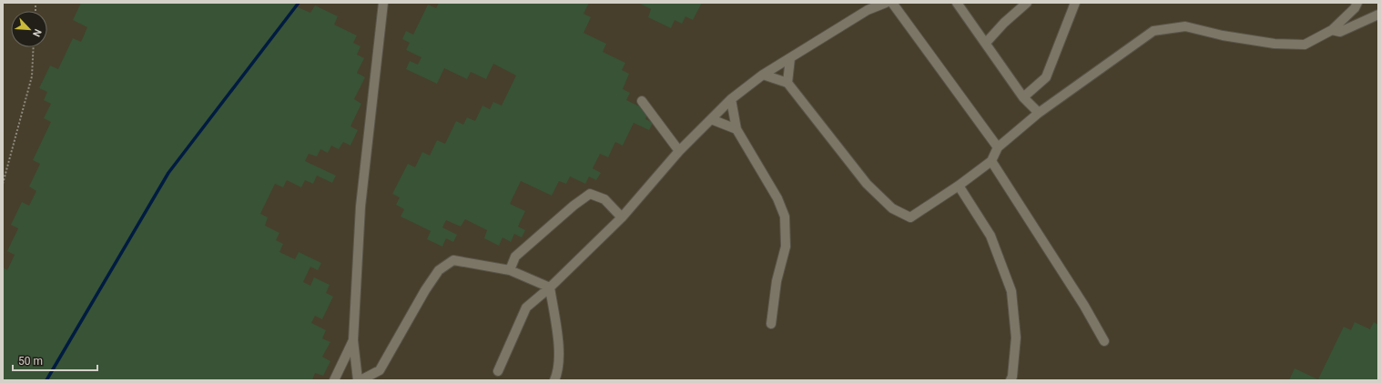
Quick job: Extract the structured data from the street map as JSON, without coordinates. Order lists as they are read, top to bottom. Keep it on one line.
{"scale_bar":"50 m","north":"bottom right"}
